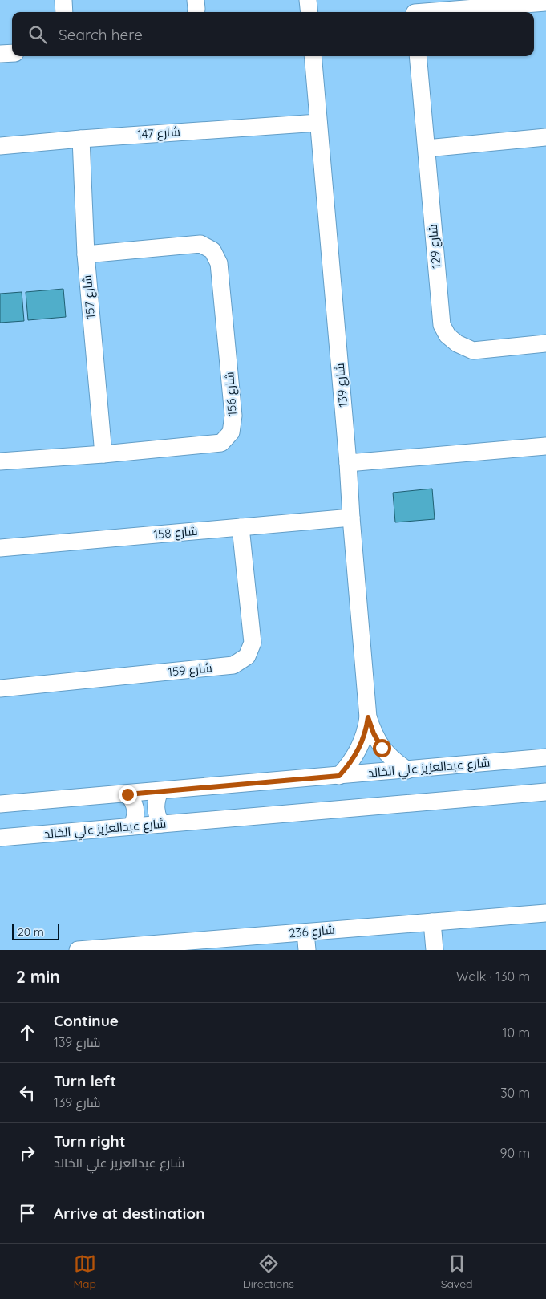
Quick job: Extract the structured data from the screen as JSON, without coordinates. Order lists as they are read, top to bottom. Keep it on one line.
{"streets":{"street":["شارع 147","شارع 129","شارع 157","شارع 139","شارع 156","شارع 158","شارع 159","شارع عبدالعزيز علي الخالد","شارع 236"]},"crossings":[["شارع 147","شارع 157"],["شارع 147","شارع 139"],["شارع 157","شارع 156"],["شارع 139","شارع 158"],["شارع 139","شارع عبدالعزيز علي الخالد"],["شارع 158","شارع 159"]],"scale_bar":"20 m","page":{"search":"Search here","scale":"20 m","heading":["2 min","Walk · 130 m"],"list":[["Continue","شارع 139","10 m"],["Turn left","شارع 139","30 m"],["Turn right","شارع عبدالعزيز علي الخالد","90 m"],"Arrive at destination"],"nav":["Map","Directions","Saved"]}}
